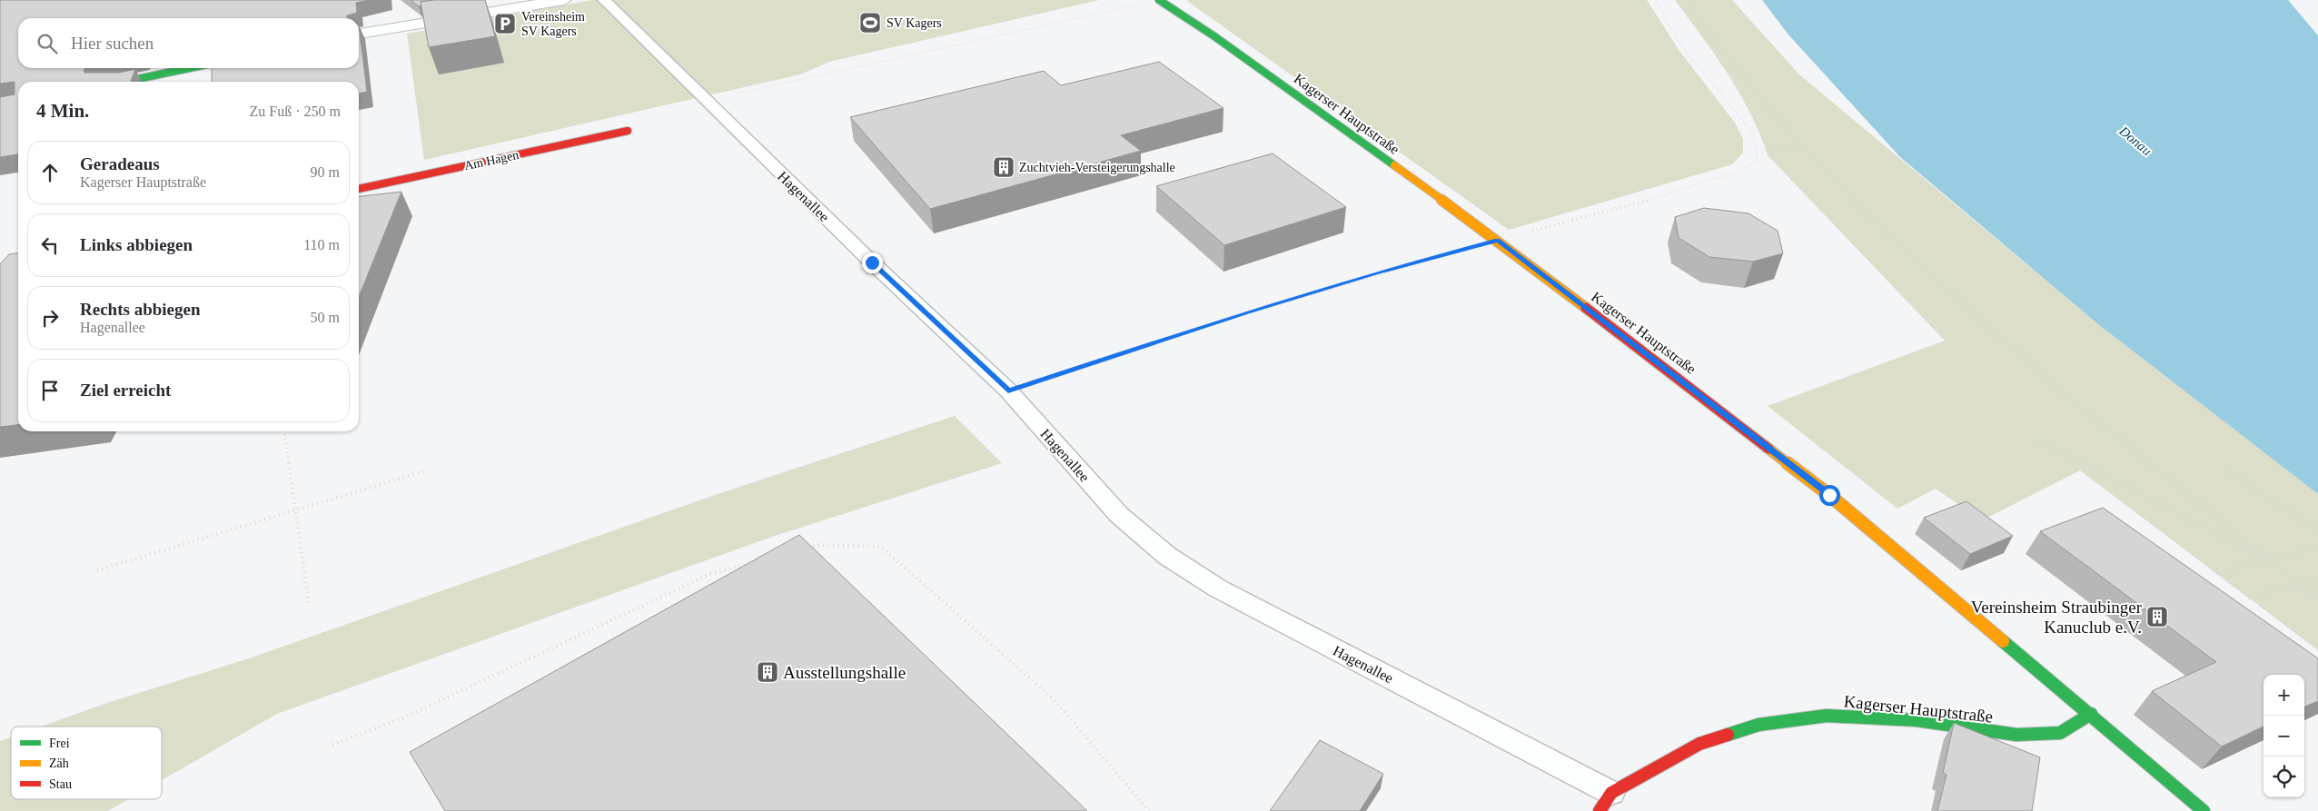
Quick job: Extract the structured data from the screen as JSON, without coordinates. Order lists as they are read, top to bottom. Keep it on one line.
{"streets":{"street":["Kagerser Hauptstraße","Am Hagen"],"lane":["Hagenallee"]},"crossings":[["Kagerser Hauptstraße","Hagenallee"]],"water":["Donau"],"places":{"sports":["SV Kagers"],"parking":["Vereinsheim SV Kagers"],"building":["Zuchtvieh-Versteigerungshalle","Vereinsheim Straubinger Kanuclub e.V.","Ausstellungshalle"]},"legend":["Frei","Zäh","Stau"],"page":{"search":"Hier suchen","heading":["4 Min.","Zu Fuß · 250 m"],"list":[["Geradeaus","Kagerser Hauptstraße","90 m"],["Links abbiegen","110 m"],["Rechts abbiegen","Hagenallee","50 m"],"Ziel erreicht"],"map_buttons":["+","−"]}}
